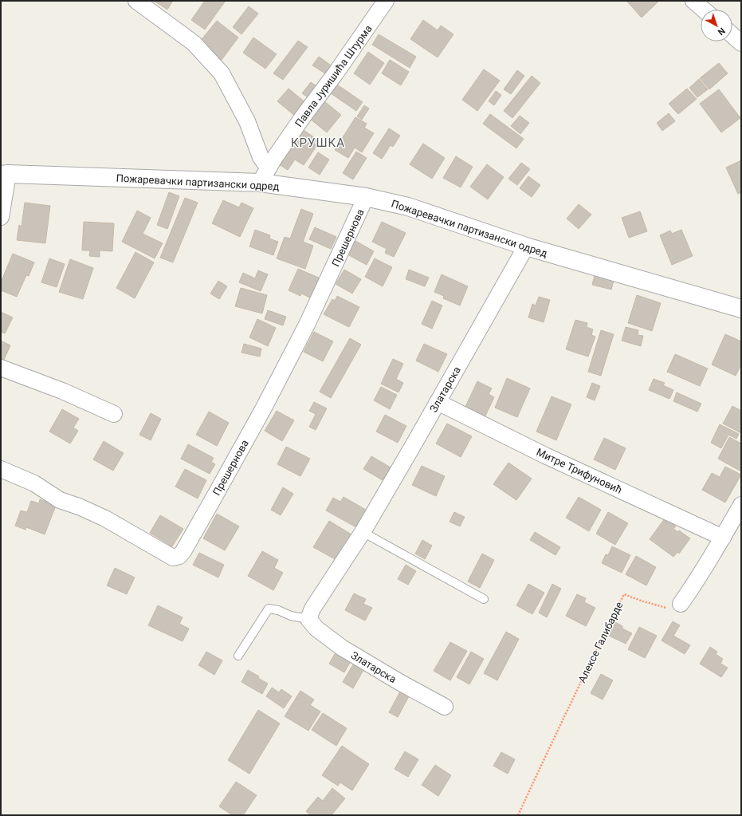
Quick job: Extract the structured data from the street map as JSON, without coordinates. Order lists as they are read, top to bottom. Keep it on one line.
{"streets":{"street":["Павла Јуришића Штурма","Пожаревачки партизански одред","Прешернова","Златарска","Митре Трифуновић"],"path":["Алексе Галибарде"]},"crossings":[["Павла Јуришића Штурма","Пожаревачки партизански одред"],["Пожаревачки партизански одред","Прешернова"],["Пожаревачки партизански одред","Златарска"],["Златарска","Митре Трифуновић"]],"districts":["КРУШКА"],"north":"bottom right"}
